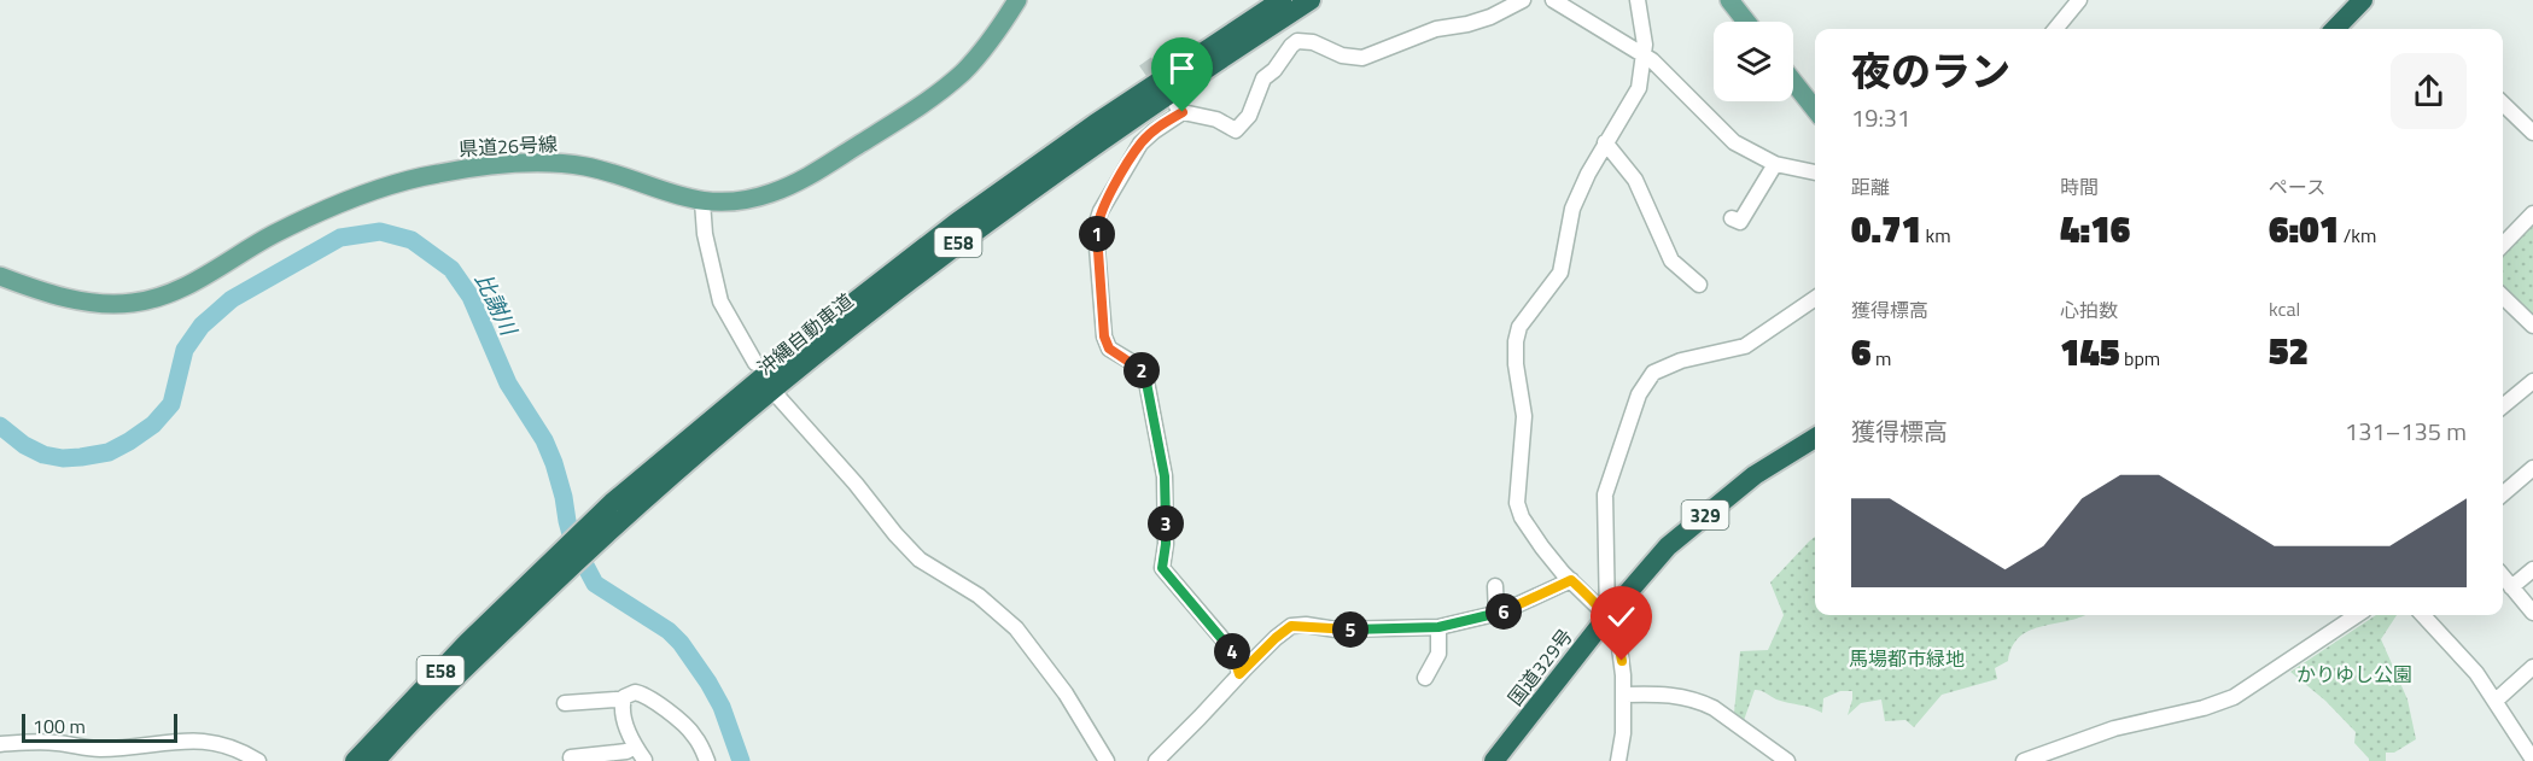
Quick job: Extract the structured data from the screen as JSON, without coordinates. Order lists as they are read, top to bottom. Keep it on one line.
{"streets":{"highway":["E58","沖縄自動車道","329","国道329号"],"main road":["県道26号線"]},"water":["比謝川"],"parks":["馬場都市緑地","かりゆし公園"],"scale_bar":"100 m","page":{"heading":["夜のラン","19:31"],"stats":[["距離","0.71 km"],["時間","4:16"],["ペース","6:01 /km"],["獲得標高","6 m"],["心拍数","145 bpm"],["kcal","52"]],"pins":["1","2","3","6","5","4"],"chart":["獲得標高","131–135 m"],"scale":"100 m"}}
